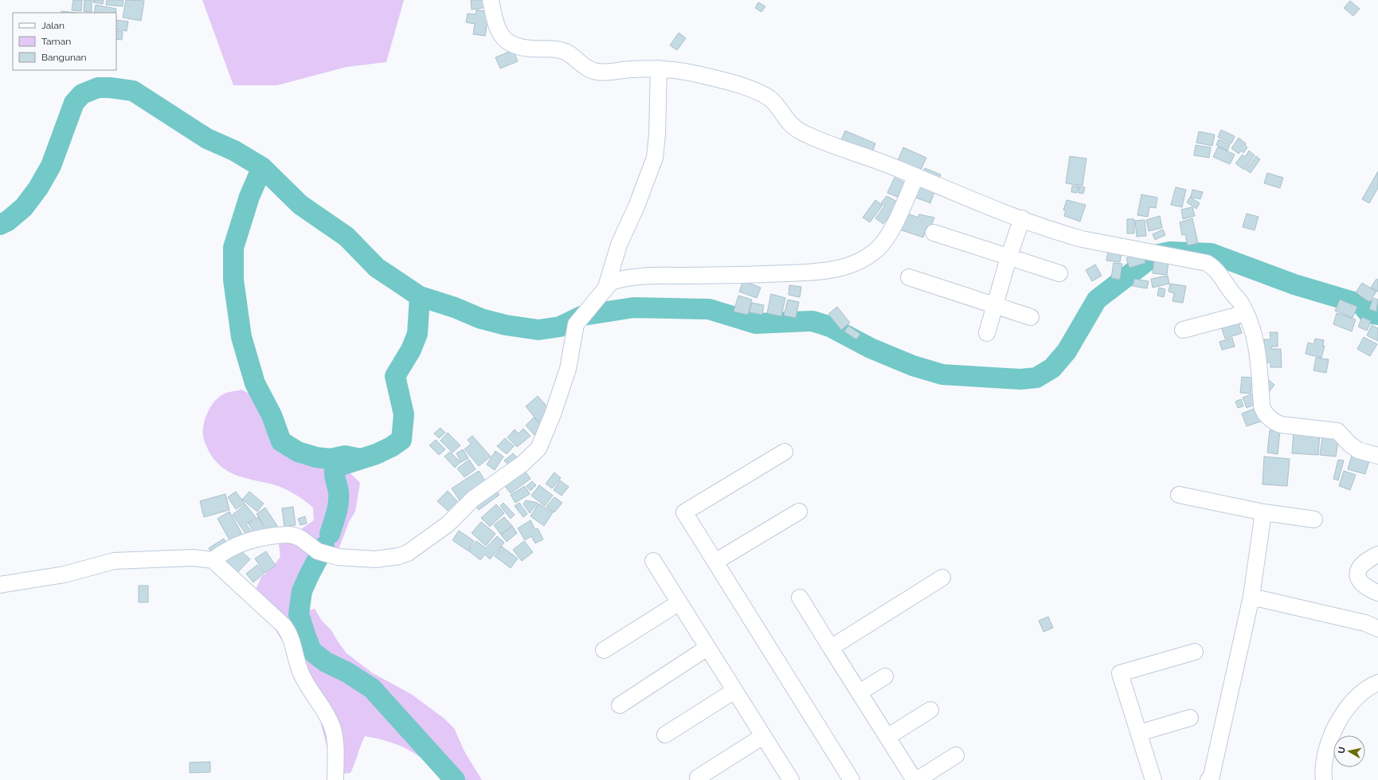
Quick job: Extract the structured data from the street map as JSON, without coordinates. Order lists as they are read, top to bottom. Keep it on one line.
{"legend":["Jalan","Taman","Bangunan"],"north":"left"}
